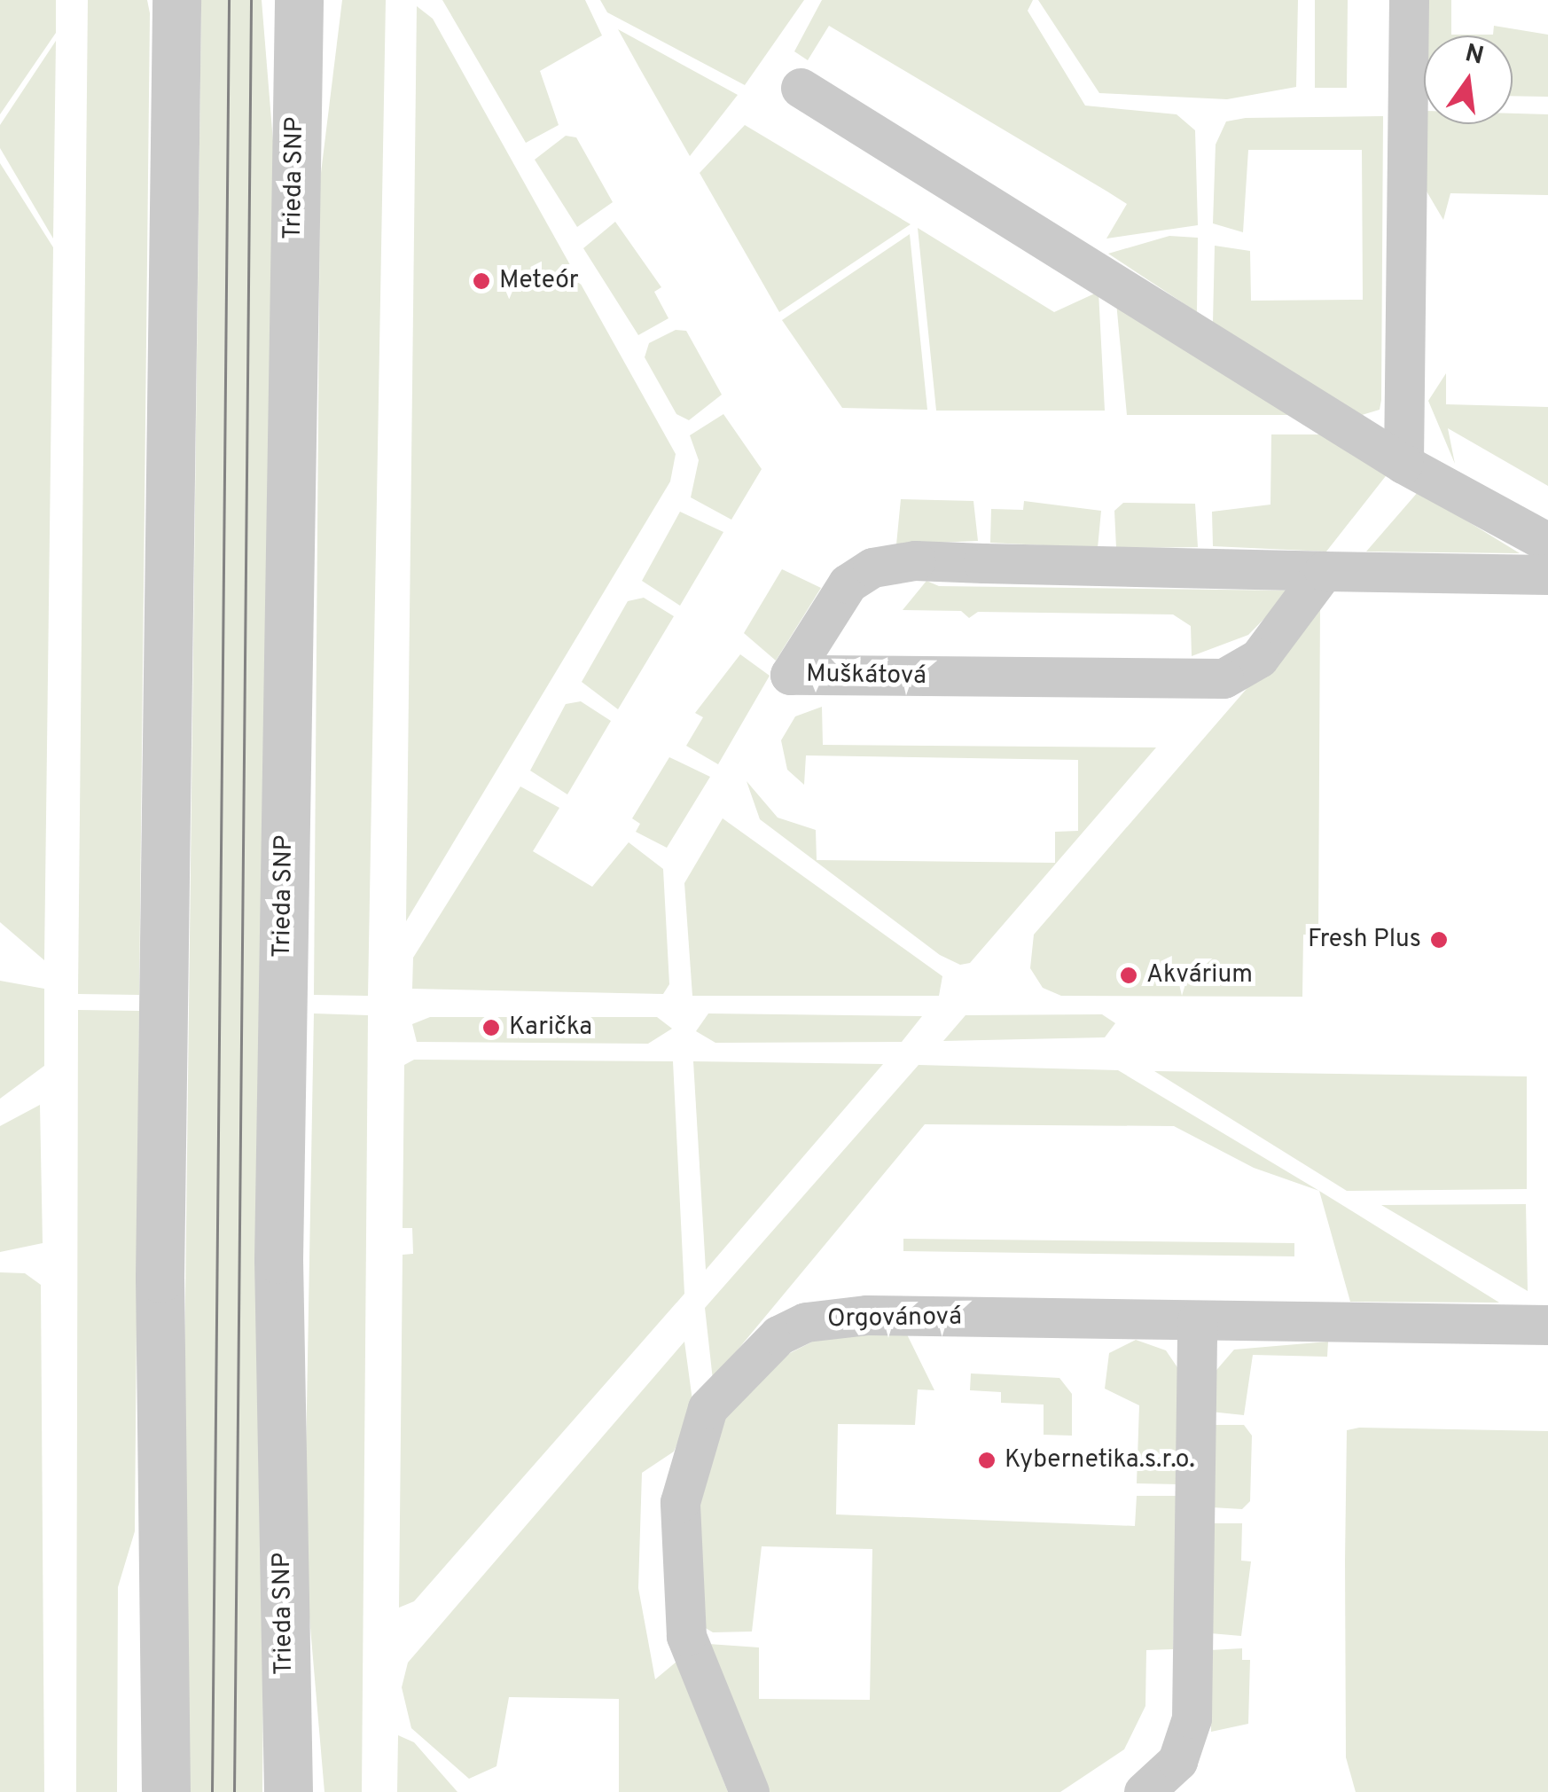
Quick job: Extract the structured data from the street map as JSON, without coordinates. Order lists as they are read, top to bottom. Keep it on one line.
{"streets":{"street":["Trieda SNP","Muškátová","Orgovánová"]},"places":["Meteór","Fresh Plus","Akvárium","Karička","Kybernetika.s.r.o."],"north":"top"}
